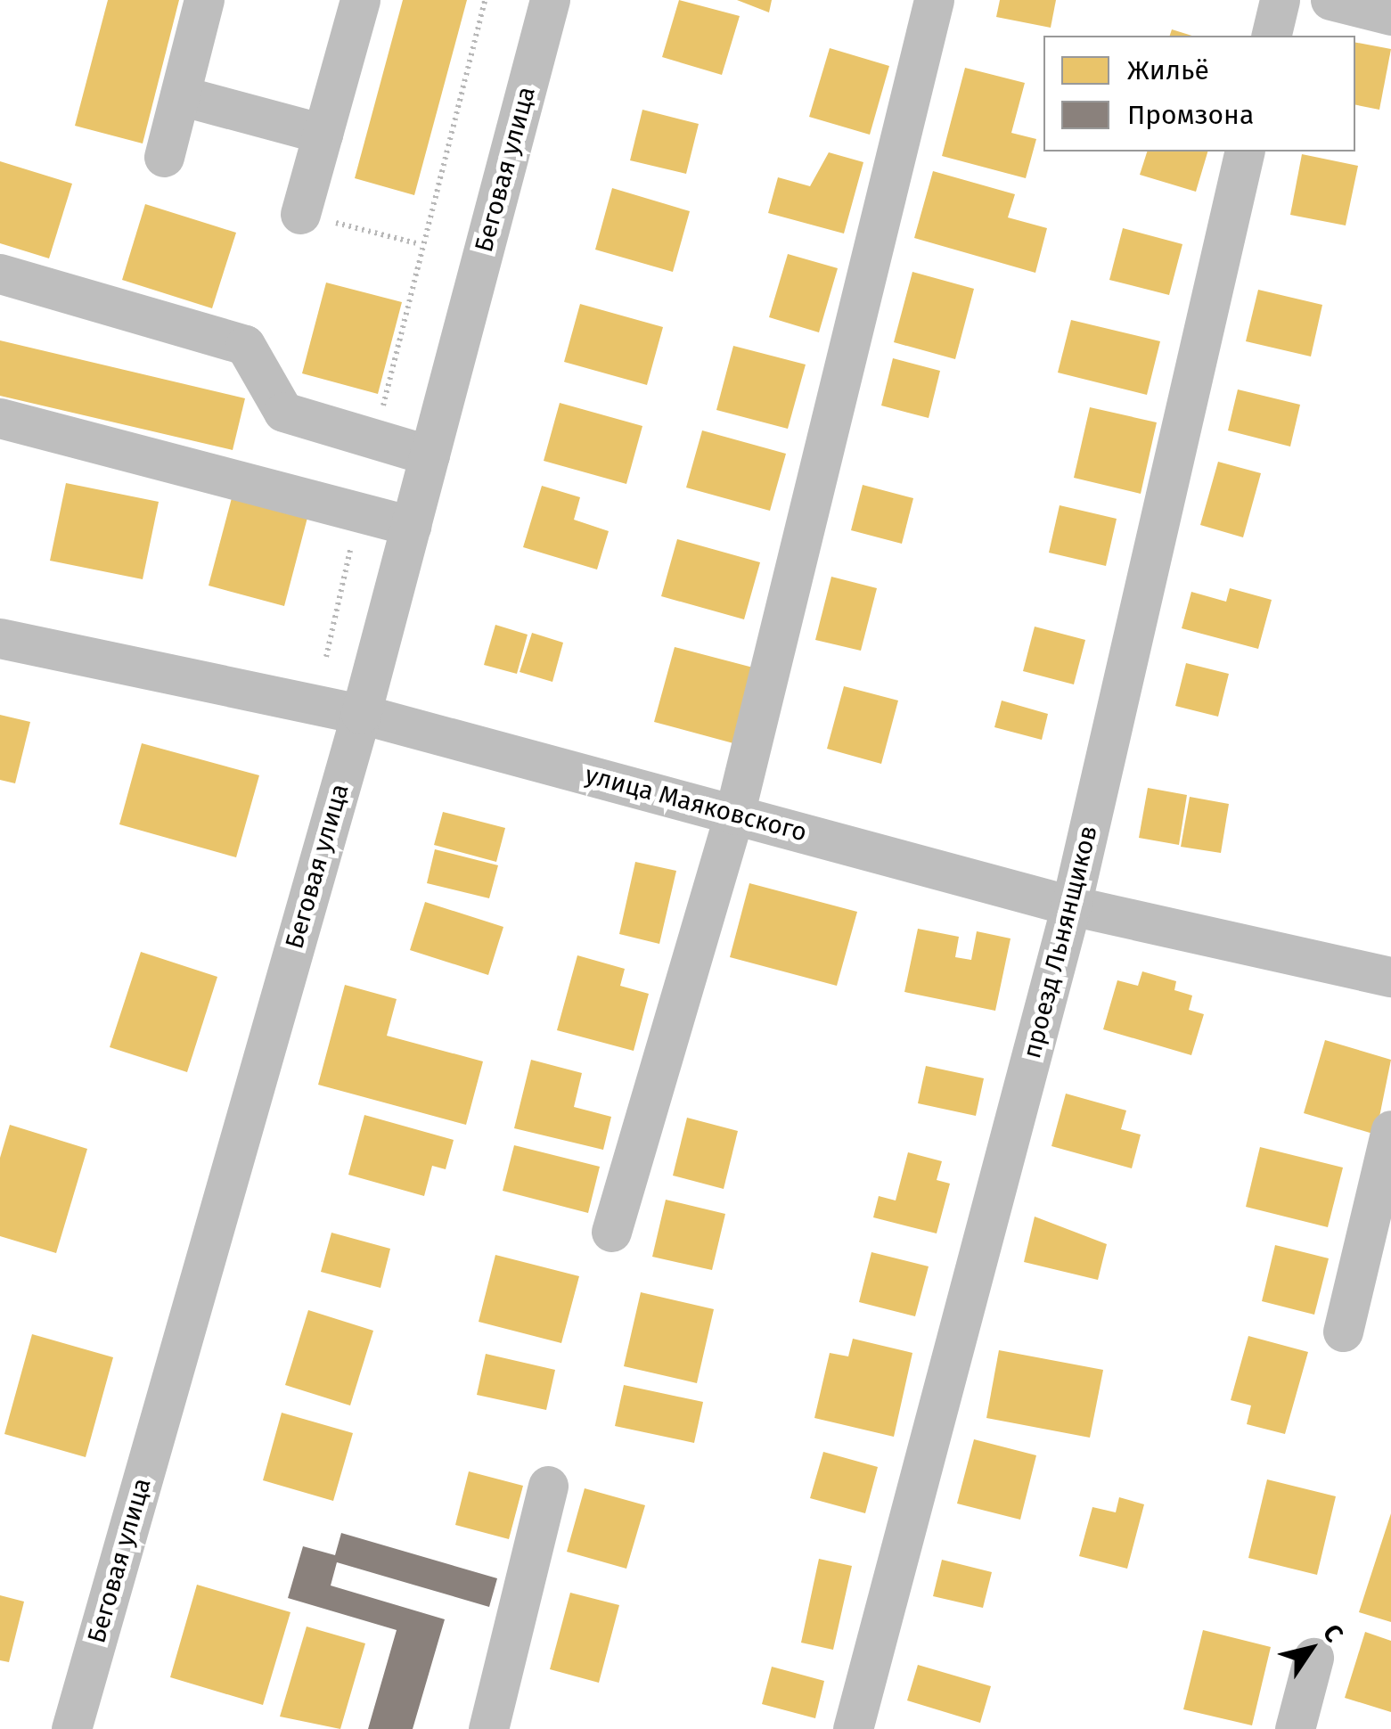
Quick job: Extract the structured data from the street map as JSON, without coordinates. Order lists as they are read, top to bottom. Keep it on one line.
{"streets":{"street":["Беговая улица","улица Маяковского","проезд Льнянщиков"]},"crossings":[["Беговая улица","улица Маяковского"],["улица Маяковского","проезд Льнянщиков"]],"legend":["Жильё","Промзона"],"north":"top right"}
